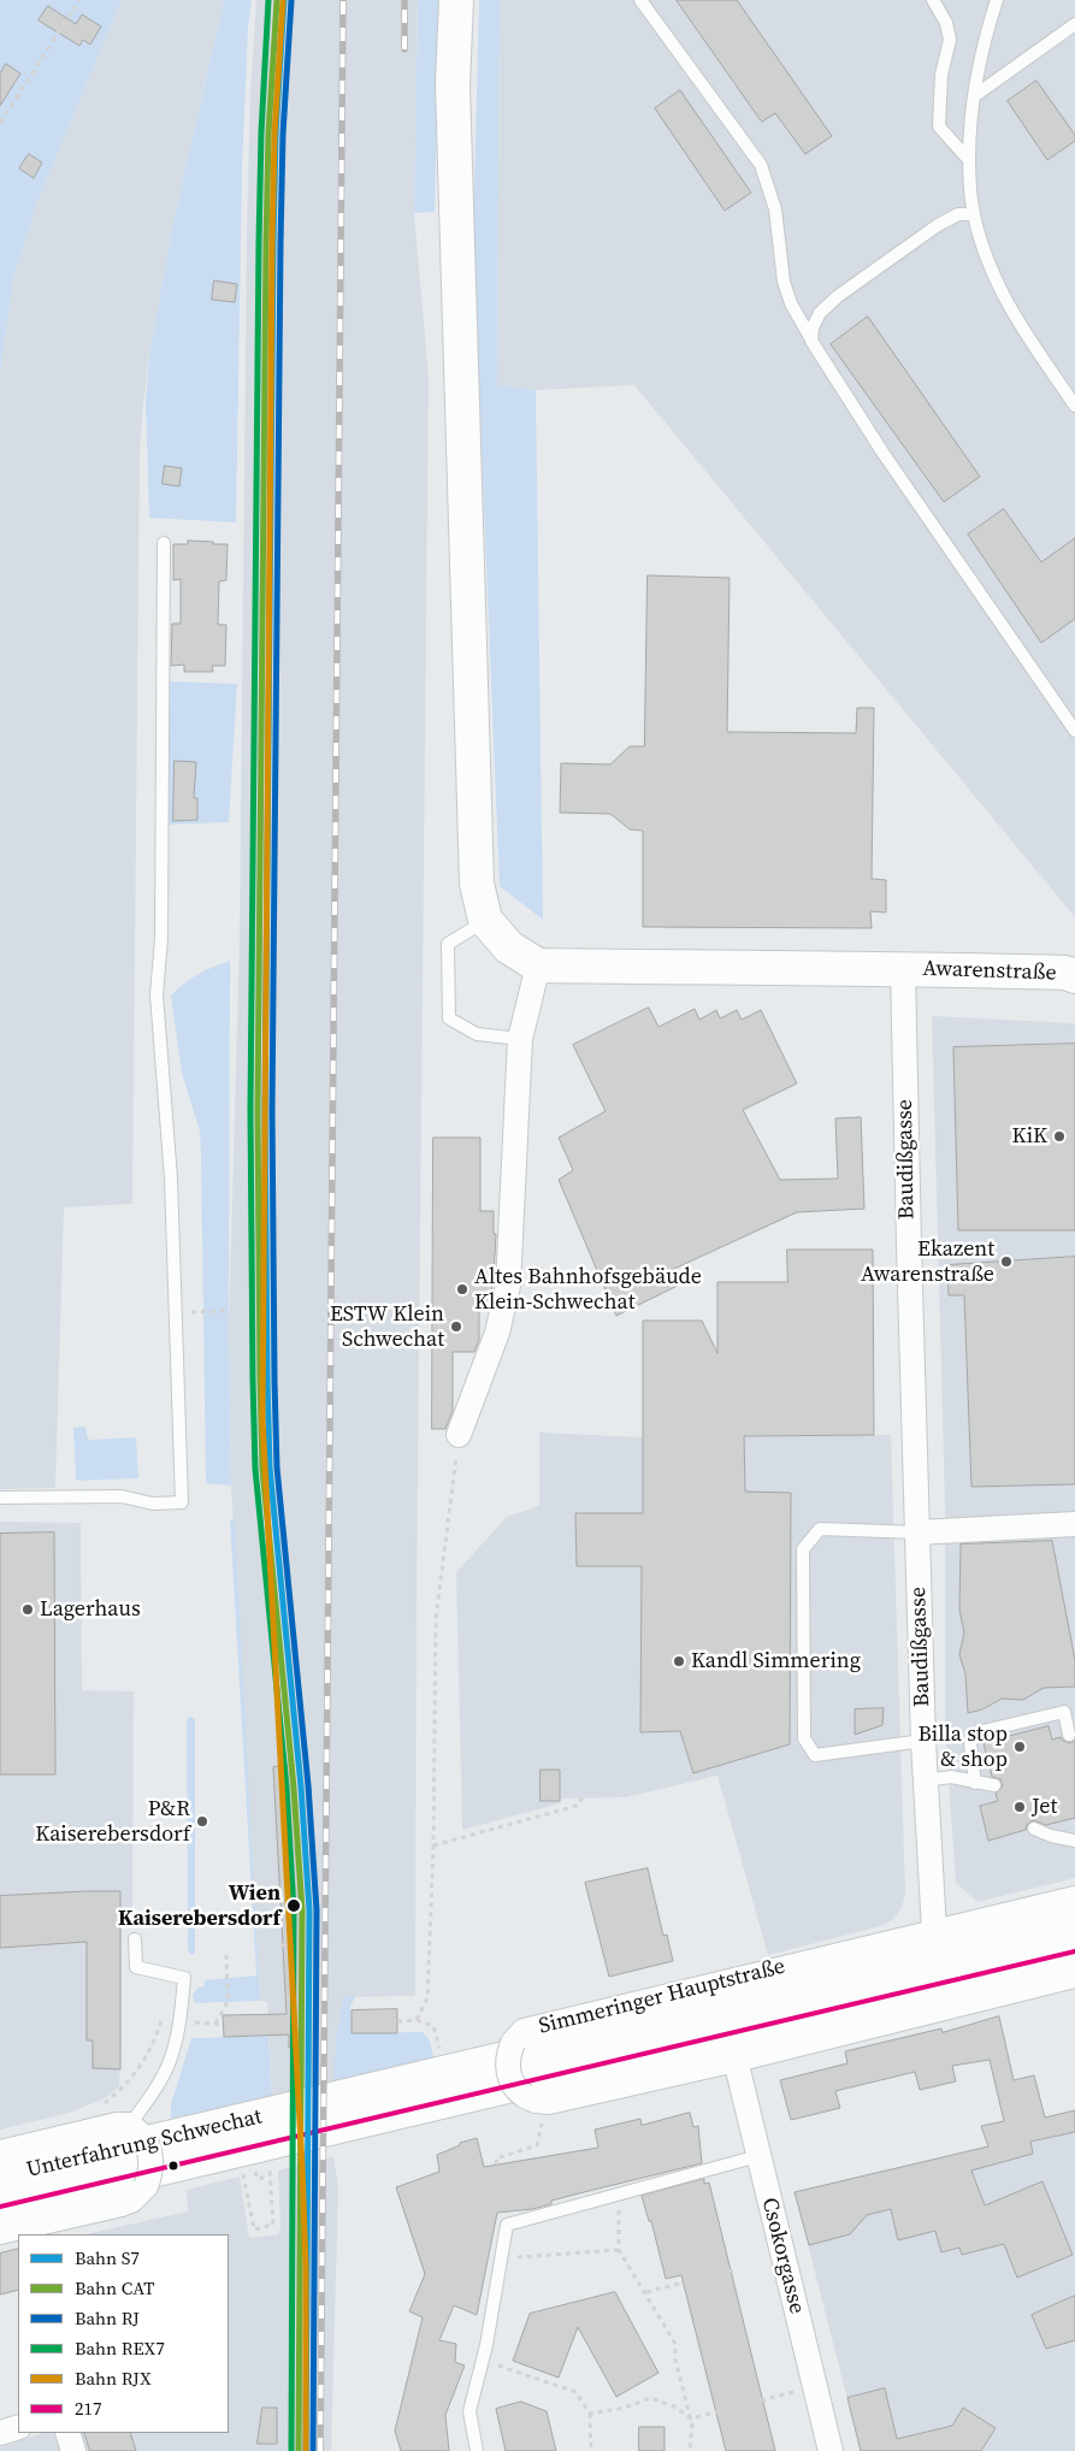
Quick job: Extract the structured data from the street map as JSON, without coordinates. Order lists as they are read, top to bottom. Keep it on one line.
{"streets":{"main road":["Awarenstraße","Unterfahrung Schwechat"],"street":["Baudißgasse","Simmeringer Hauptstraße","Csokorgasse"]},"crossings":[["Awarenstraße","Baudißgasse"],["Baudißgasse","Simmeringer Hauptstraße"],["Simmeringer Hauptstraße","Csokorgasse"]],"places":["KiK","Ekazent Awarenstraße","Altes Bahnhofsgebäude Klein-Schwechat","ESTW Klein Schwechat","Lagerhaus","Kandl Simmering","Billa stop & shop","Jet","P&R Kaiserebersdorf","Wien Kaiserebersdorf"],"lines":["rail line S7","rail line CAT","rail line RJ","rail line REX7","rail line RJX","transit line 217"],"legend":["Bahn S7","Bahn CAT","Bahn RJ","Bahn REX7","Bahn RJX","217"]}
